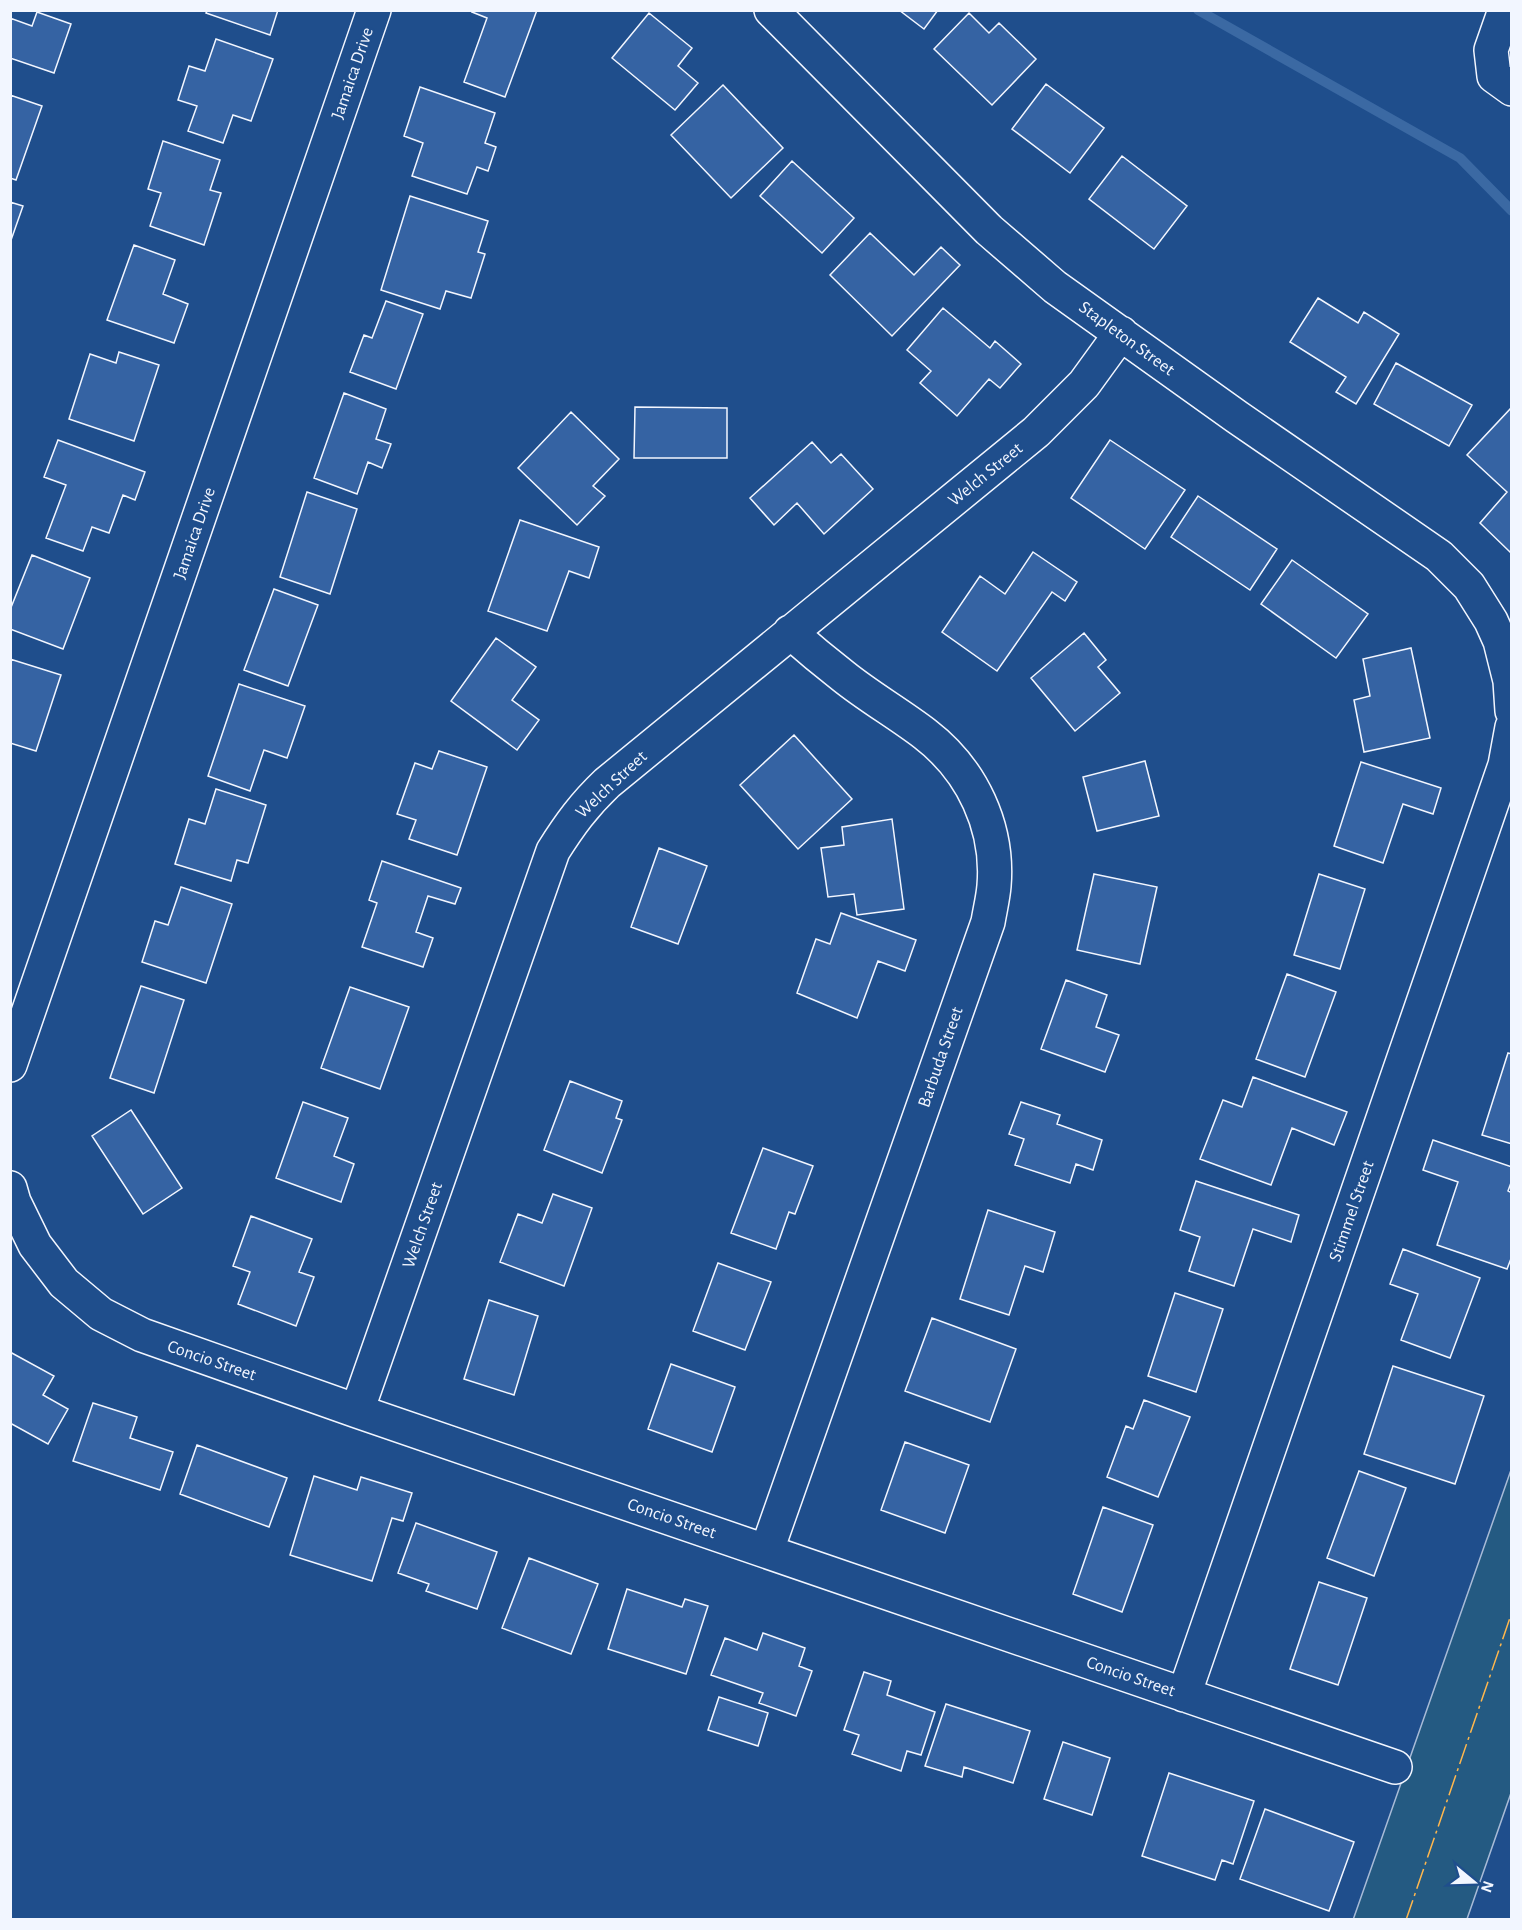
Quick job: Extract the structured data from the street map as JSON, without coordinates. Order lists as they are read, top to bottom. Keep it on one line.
{"streets":{"street":["Jamaica Drive","Stapleton Street","Welch Street","Barbuda Street","Stimmel Street","Concio Street"]},"crossings":[["Stapleton Street","Welch Street"],["Welch Street","Barbuda Street"],["Welch Street","Concio Street"],["Barbuda Street","Concio Street"],["Stimmel Street","Concio Street"]],"north":"right"}
